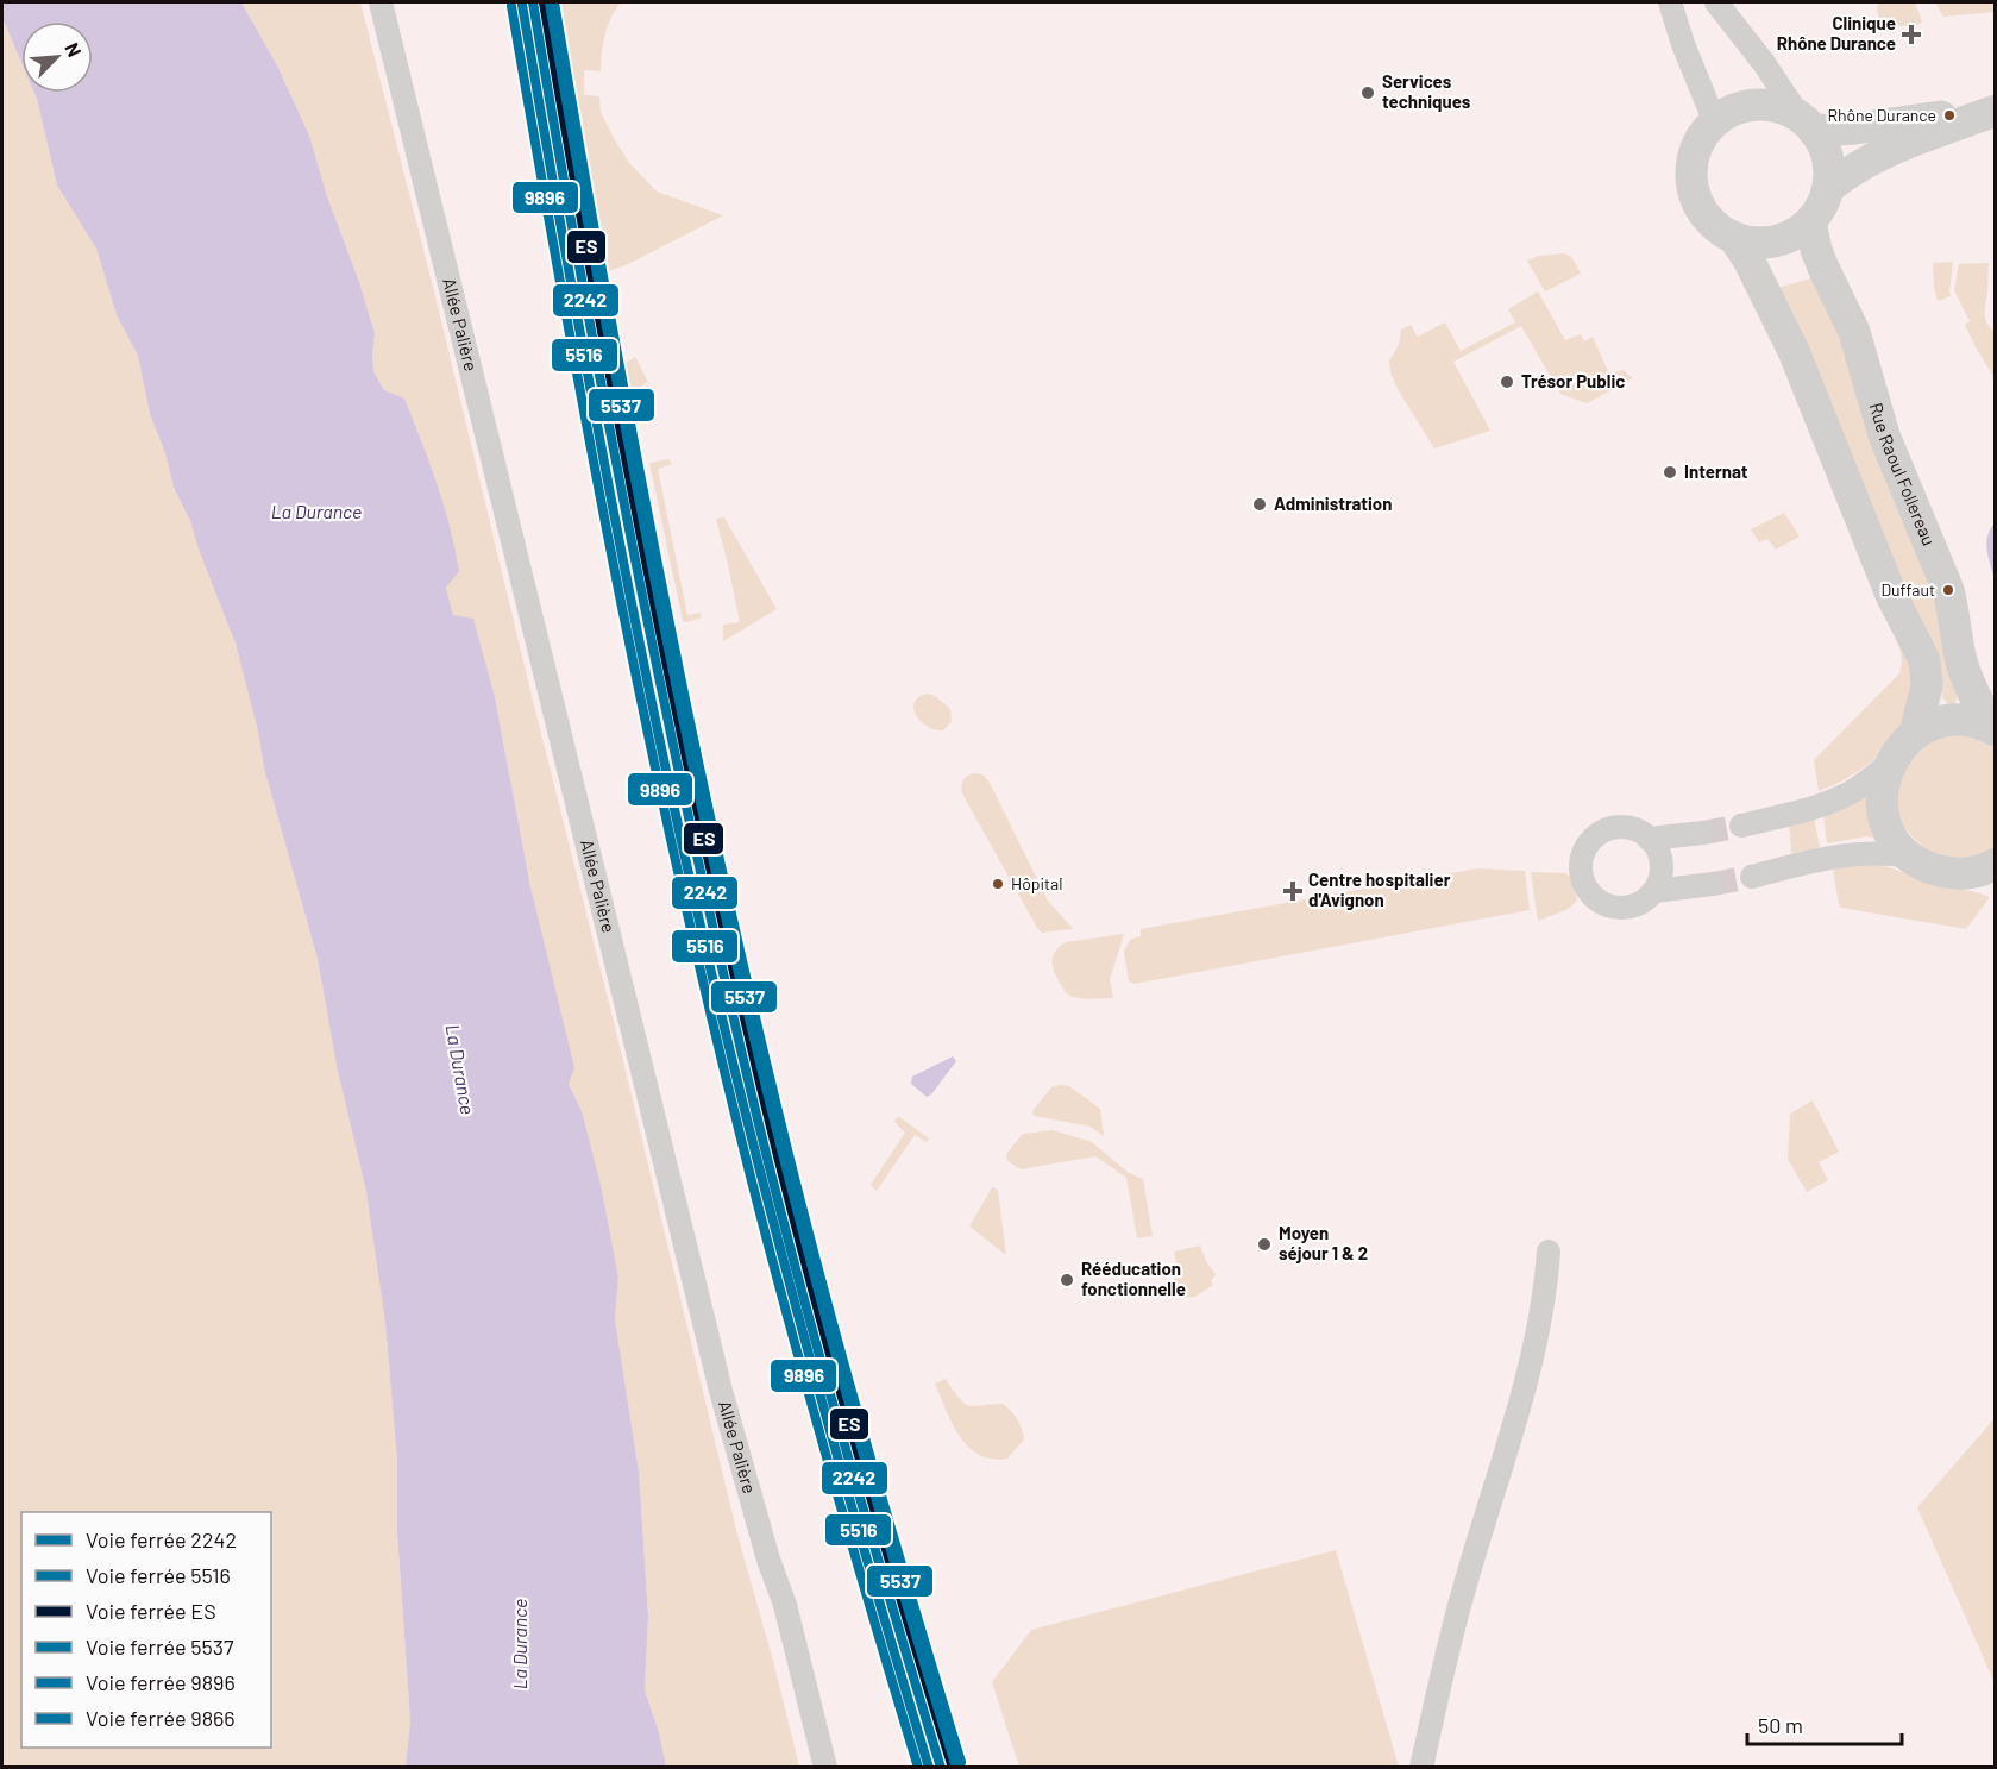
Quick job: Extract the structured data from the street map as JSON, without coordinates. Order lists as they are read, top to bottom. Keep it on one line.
{"streets":{"street":["Allée Palière","Rue Raoul Follereau"]},"water":["La Durance"],"places":{"health":["Clinique Rhône Durance","Centre hospitalier d'Avignon"],"other":["Services techniques","Rhône Durance","Trésor Public","Internat","Administration","Duffaut","Hôpital","Moyen séjour 1 & 2","Rééducation fonctionnelle"]},"lines":["rail line 2242","rail line ES","rail line 5537","rail line 9866","rail line 5516","rail line 9896"],"legend":["Voie ferrée 2242","Voie ferrée 5516","Voie ferrée ES","Voie ferrée 5537","Voie ferrée 9896","Voie ferrée 9866"],"scale_bar":"50 m","north":"top right"}
